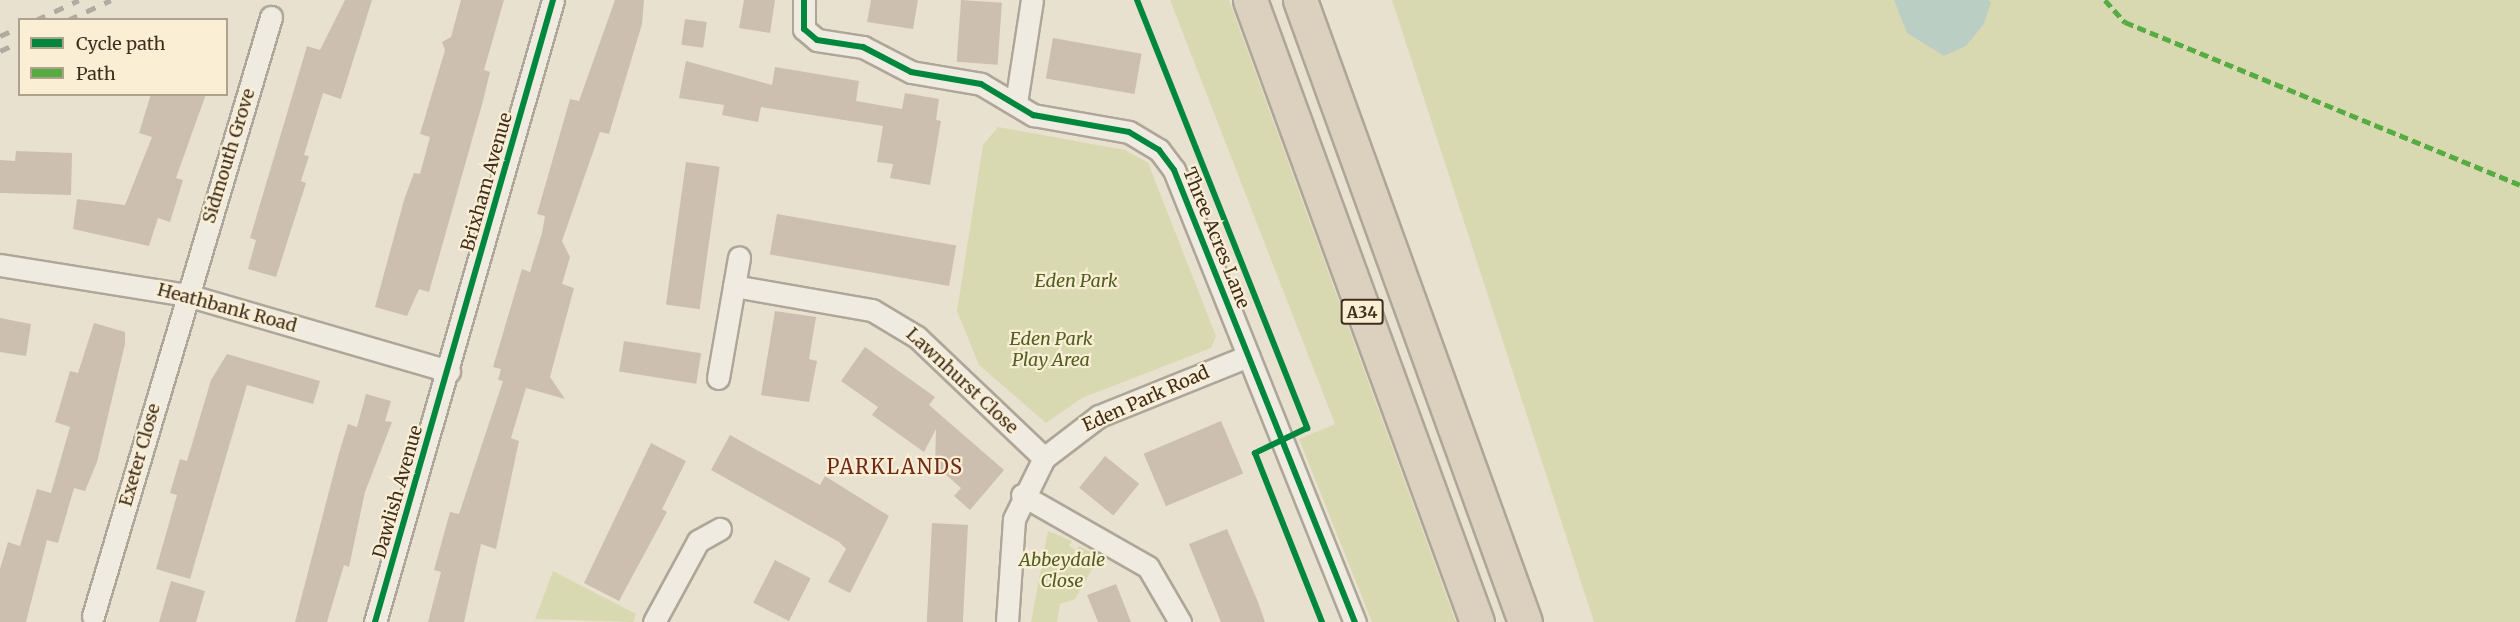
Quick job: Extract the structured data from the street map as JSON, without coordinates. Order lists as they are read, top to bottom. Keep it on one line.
{"streets":{"highway":["A34"],"street":["Sidmouth Grove","Brixham Avenue","Three Acres Lane","Heathbank Road","Lawnhurst Close","Eden Park Road","Exeter Close","Dawlish Avenue"]},"crossings":[["Sidmouth Grove","Heathbank Road"],["Sidmouth Grove","Exeter Close"],["Brixham Avenue","Heathbank Road"],["Brixham Avenue","Dawlish Avenue"],["Three Acres Lane","Eden Park Road"],["Heathbank Road","Exeter Close"],["Heathbank Road","Dawlish Avenue"],["Lawnhurst Close","Eden Park Road"]],"districts":["PARKLANDS"],"parks":["Eden Park","Eden Park Play Area","Abbeydale Close"],"legend":["Cycle path","Path"]}
